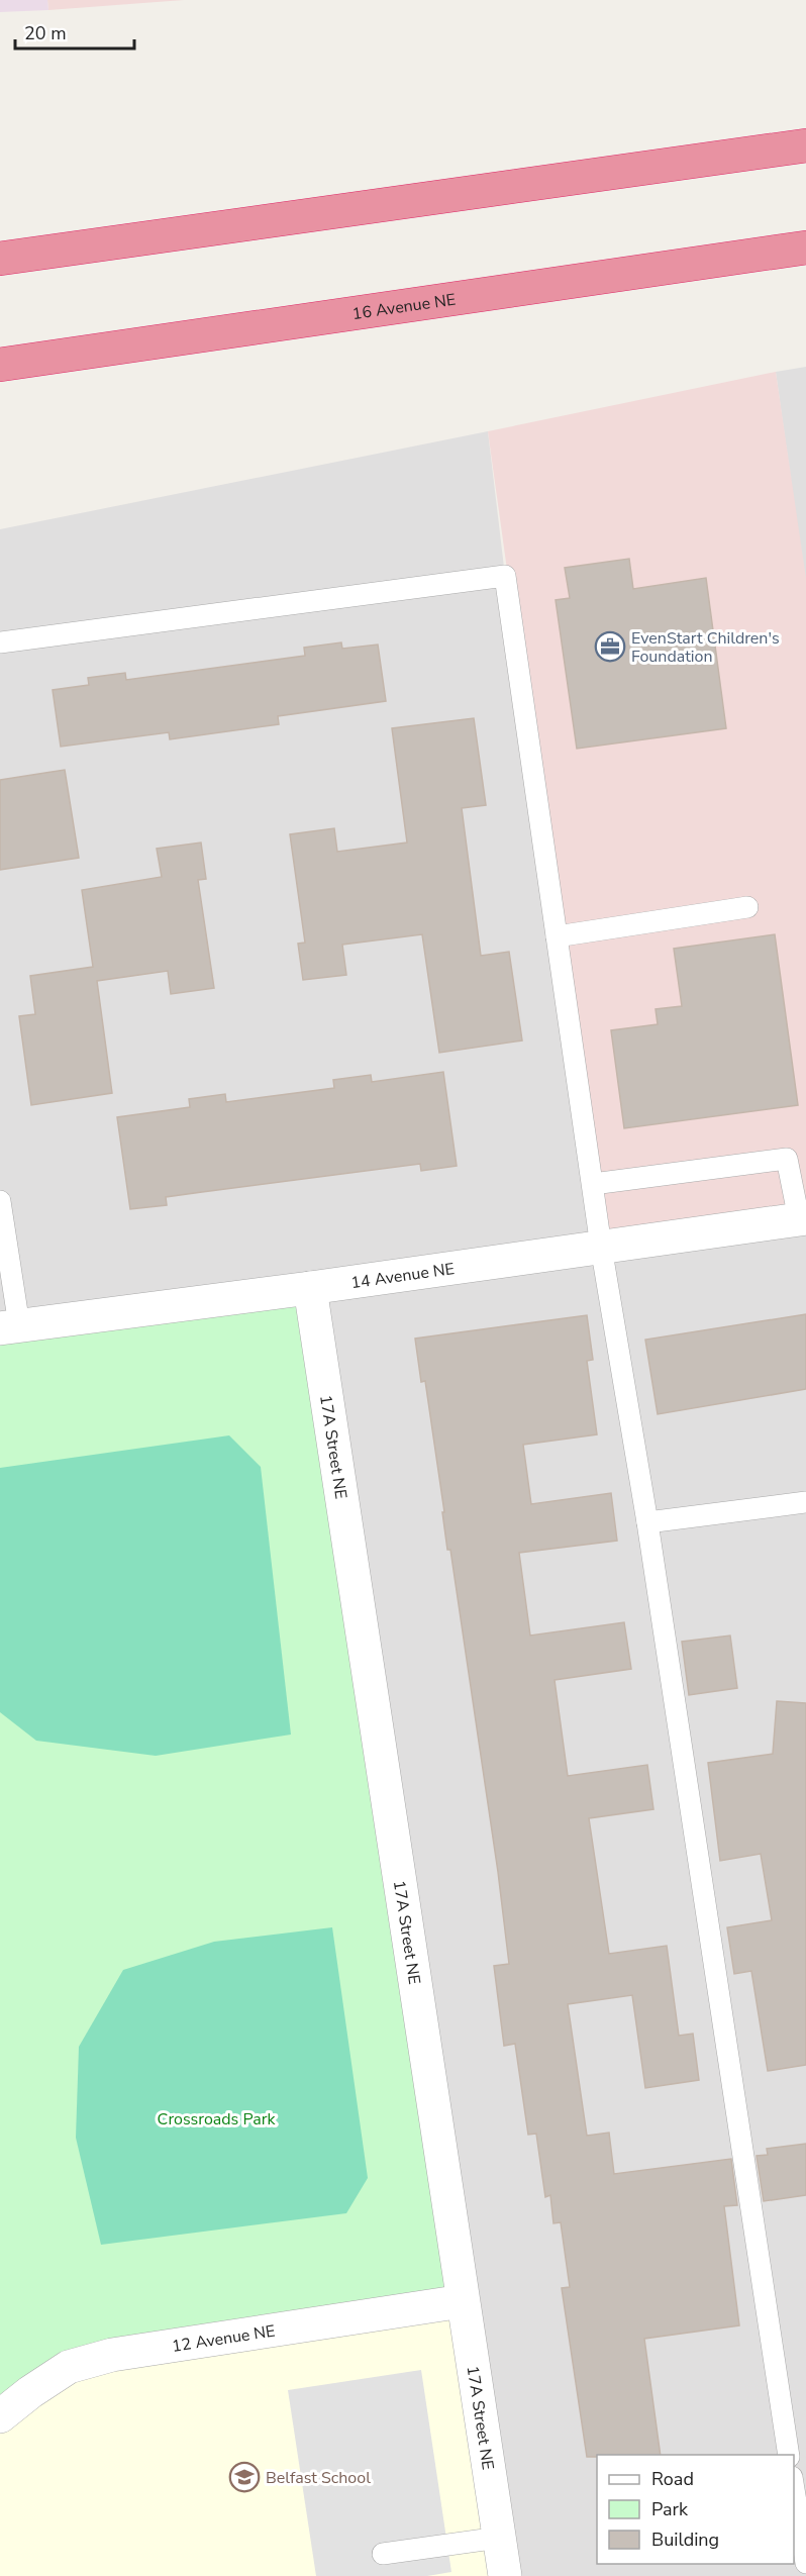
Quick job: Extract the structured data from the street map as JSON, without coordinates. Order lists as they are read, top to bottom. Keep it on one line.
{"streets":{"highway":["16 Avenue NE"],"street":["14 Avenue NE","17A Street NE","12 Avenue NE"]},"crossings":[["14 Avenue NE","17A Street NE"],["17A Street NE","12 Avenue NE"]],"parks":["Crossroads Park"],"places":{"office":["EvenStart Children's Foundation"],"school or university":["Belfast School"]},"legend":["Road","Park","Building"],"scale_bar":"20 m"}
